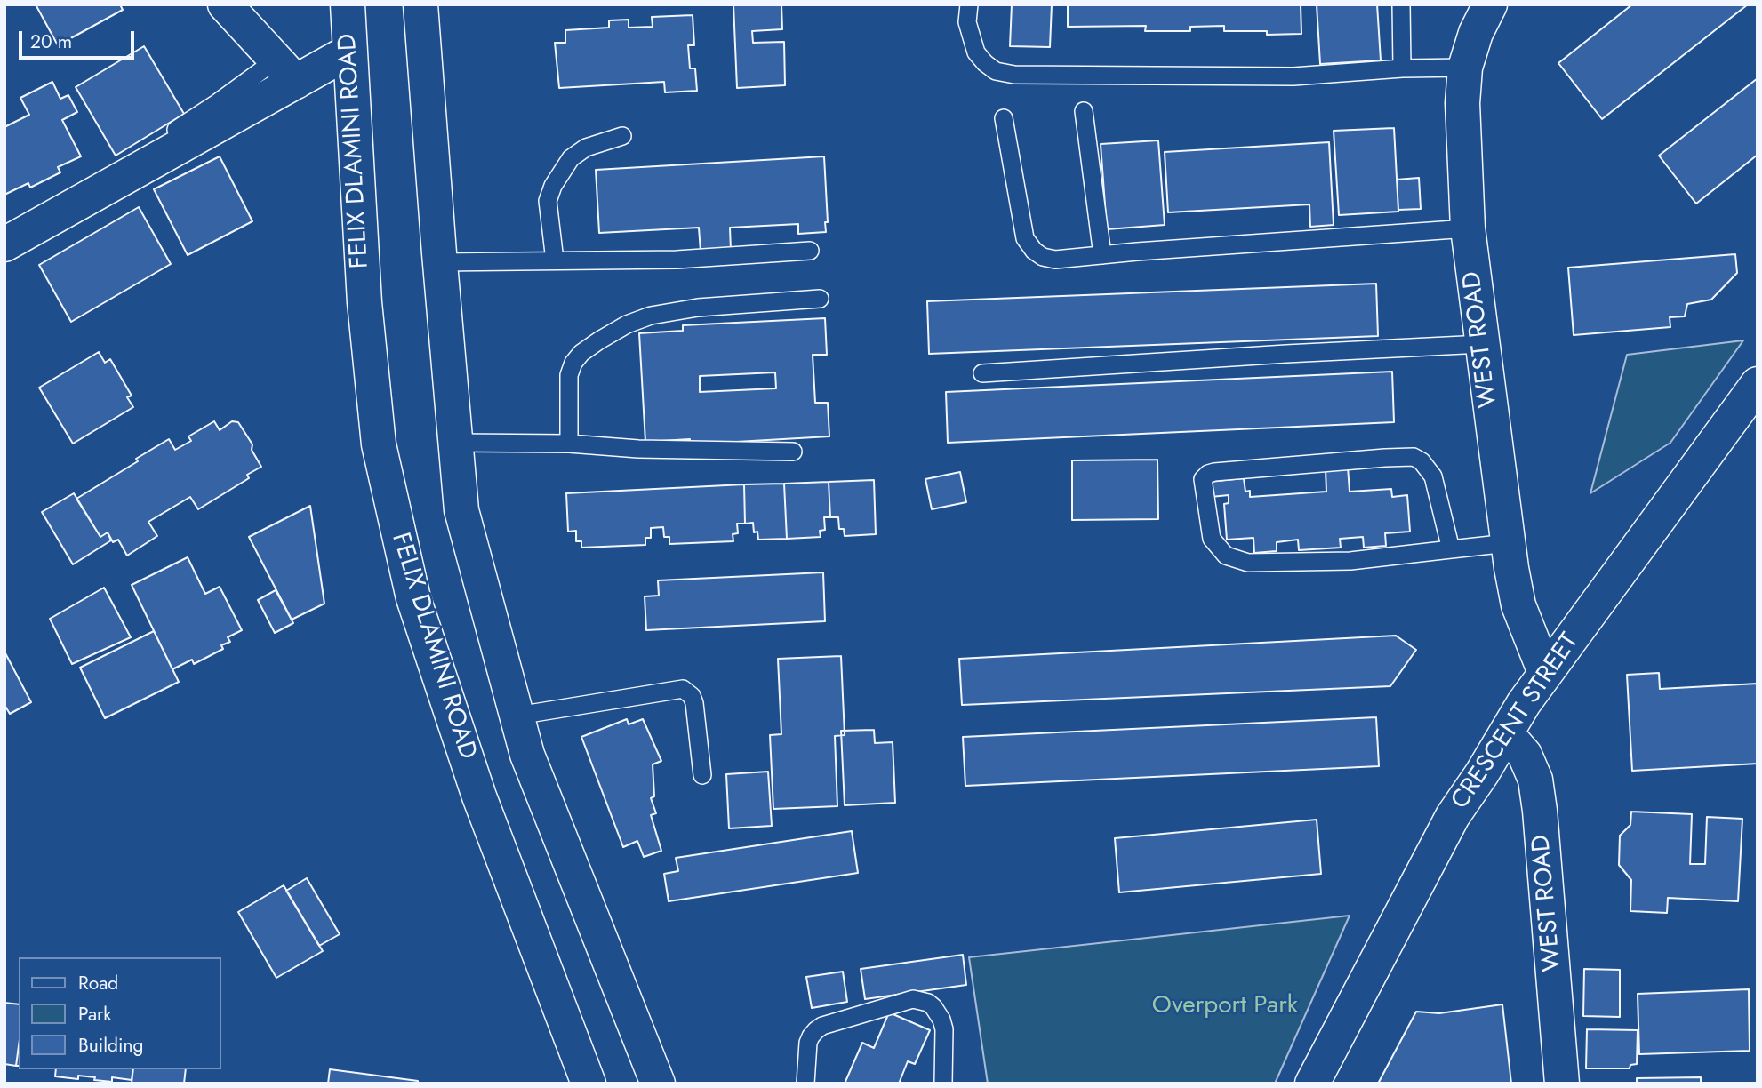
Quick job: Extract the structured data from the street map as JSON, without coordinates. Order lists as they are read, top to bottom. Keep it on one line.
{"streets":{"street":["FELIX DLAMINI ROAD","WEST ROAD","CRESCENT STREET"]},"crossings":[["WEST ROAD","CRESCENT STREET"]],"parks":["Overport Park"],"legend":["Road","Park","Building"],"scale_bar":"20 m"}
